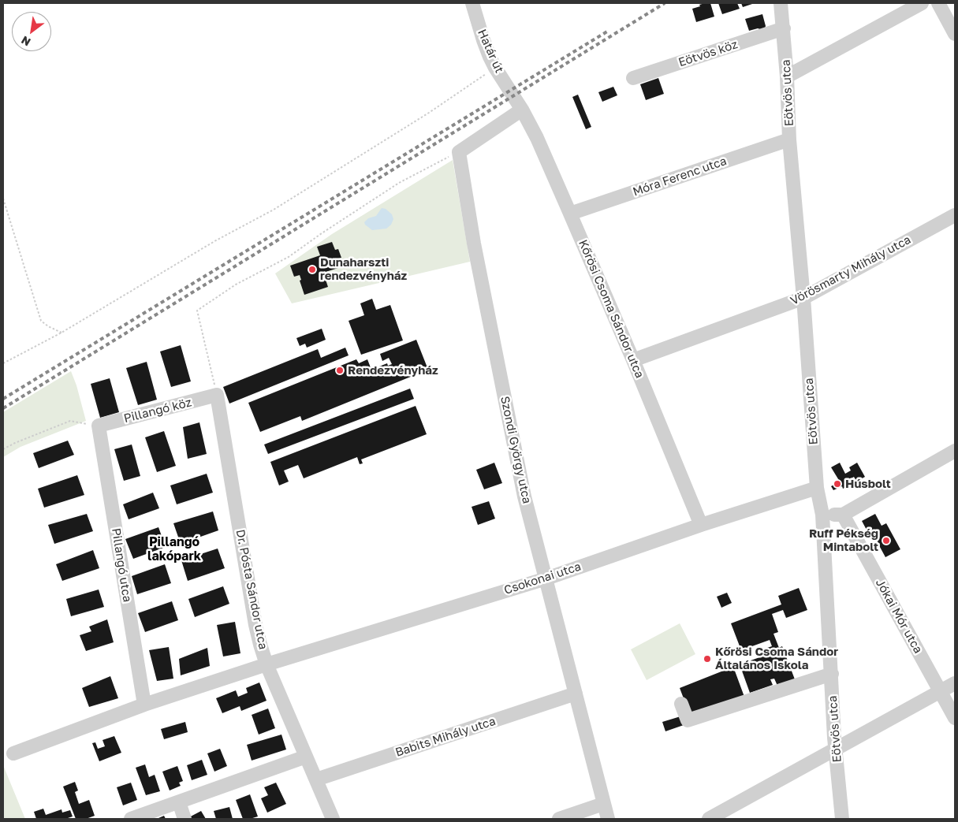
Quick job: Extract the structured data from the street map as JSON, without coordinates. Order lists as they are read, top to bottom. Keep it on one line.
{"streets":{"street":["Határ út","Eötvös köz","Eötvös utca","Móra Ferenc utca","Vörösmarty Mihály utca","Kőrösi Csoma Sándor utca","Pillangó köz","Szondi György utca","Pillangó utca","Csokonai utca","Dr. Pósta Sándor utca","Jókai Mór utca","Babits Mihály utca"]},"crossings":[["Határ út","Kőrösi Csoma Sándor utca"],["Eötvös köz","Eötvös utca"],["Eötvös utca","Móra Ferenc utca"],["Eötvös utca","Vörösmarty Mihály utca"],["Eötvös utca","Csokonai utca"],["Móra Ferenc utca","Kőrösi Csoma Sándor utca"],["Vörösmarty Mihály utca","Kőrösi Csoma Sándor utca"],["Kőrösi Csoma Sándor utca","Csokonai utca"],["Pillangó köz","Pillangó utca"],["Pillangó köz","Dr. Pósta Sándor utca"],["Szondi György utca","Csokonai utca"],["Szondi György utca","Babits Mihály utca"],["Pillangó utca","Csokonai utca"],["Csokonai utca","Dr. Pósta Sándor utca"],["Dr. Pósta Sándor utca","Babits Mihály utca"]],"districts":["Pillangó lakópark"],"places":["Dunaharszti rendezvényház","Rendezvényház","Húsbolt","Ruff Pékség Mintabolt","Kőrösi Csoma Sándor Általános Iskola"],"north":"bottom left"}
